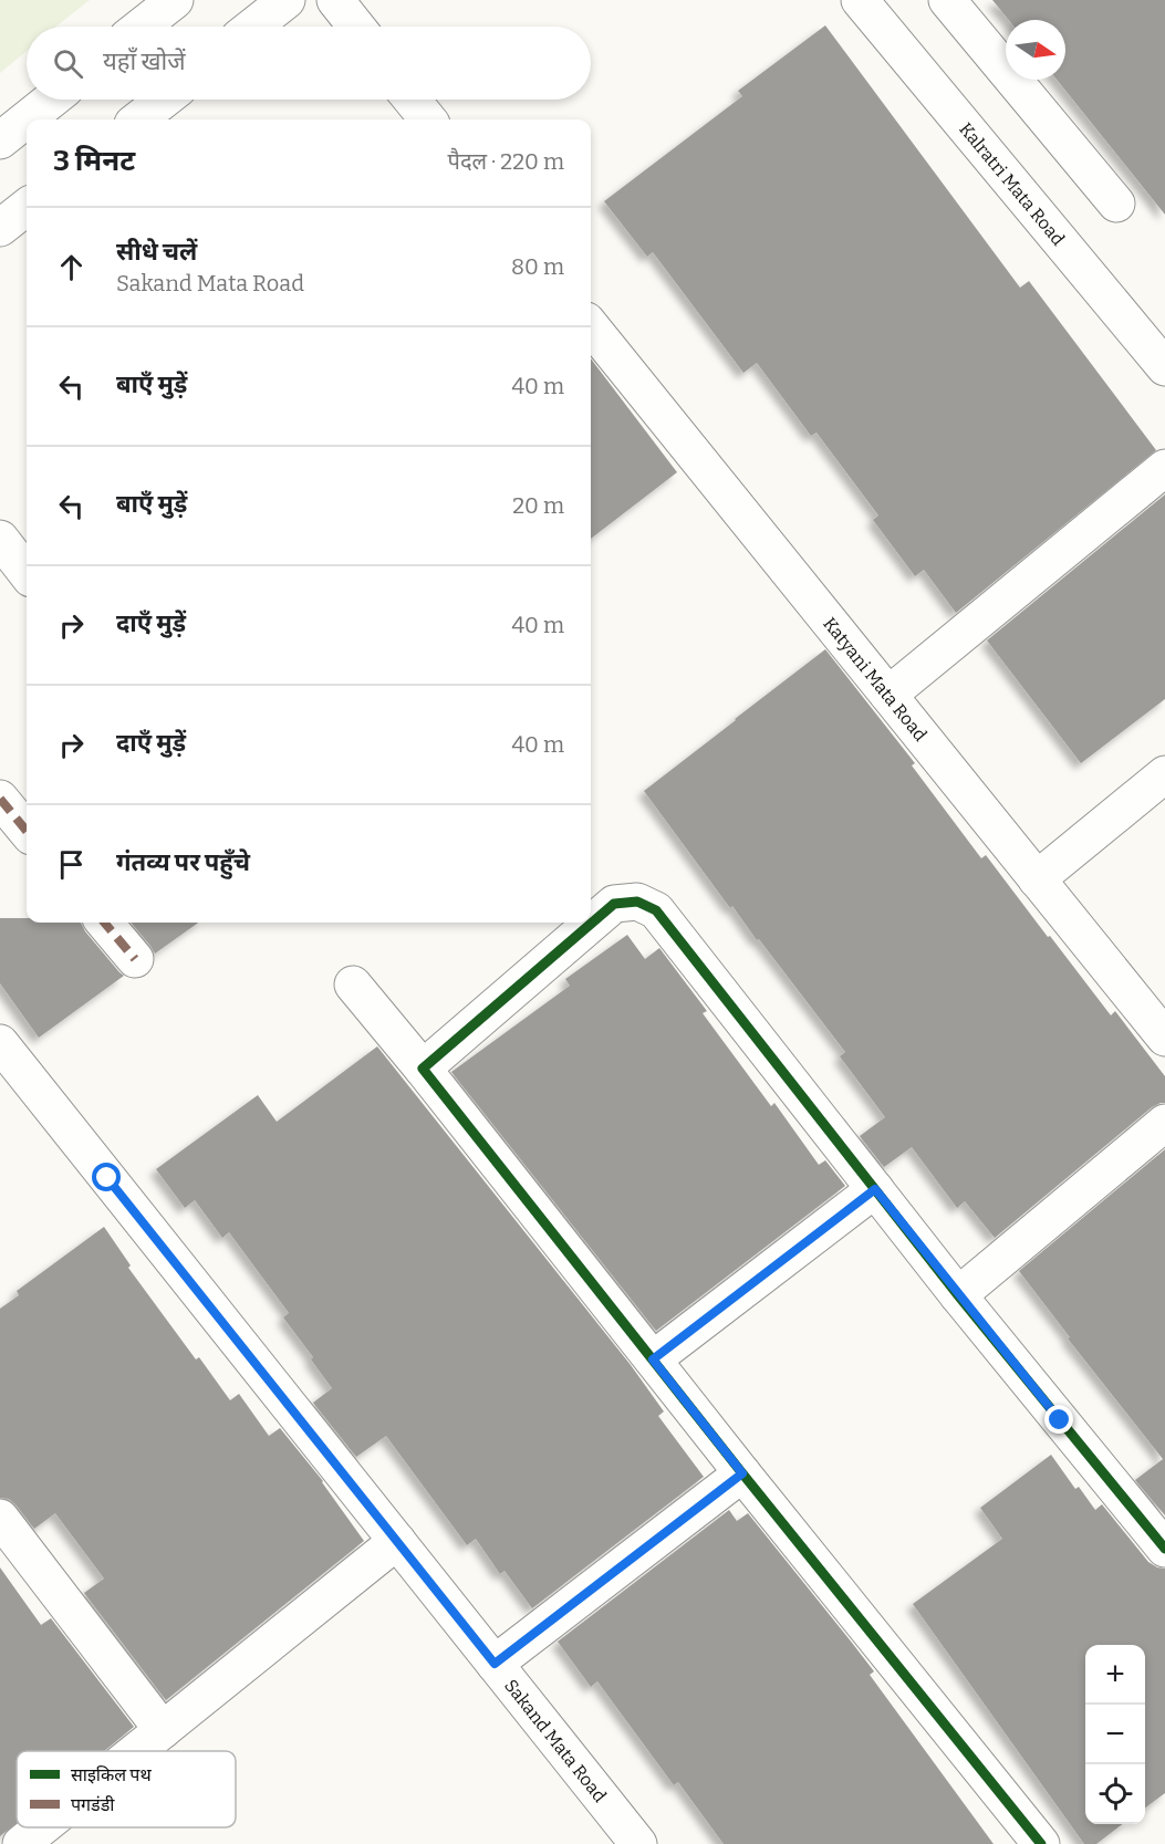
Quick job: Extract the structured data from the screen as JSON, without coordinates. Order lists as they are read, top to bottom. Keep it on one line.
{"streets":{"street":["Kalratri Mata Road","Katyani Mata Road","Sakand Mata Road"]},"legend":["साइकिल पथ","पगडंडी"],"north":"right","page":{"search":"यहाँ खोजें","heading":["3 मिनट","पैदल · 220 m"],"list":[["सीधे चलें","Sakand Mata Road","80 m"],["बाएँ मुड़ें","40 m"],["बाएँ मुड़ें","20 m"],["दाएँ मुड़ें","40 m"],["दाएँ मुड़ें","40 m"],"गंतव्य पर पहुँचे"],"map_buttons":["+","−"]}}
